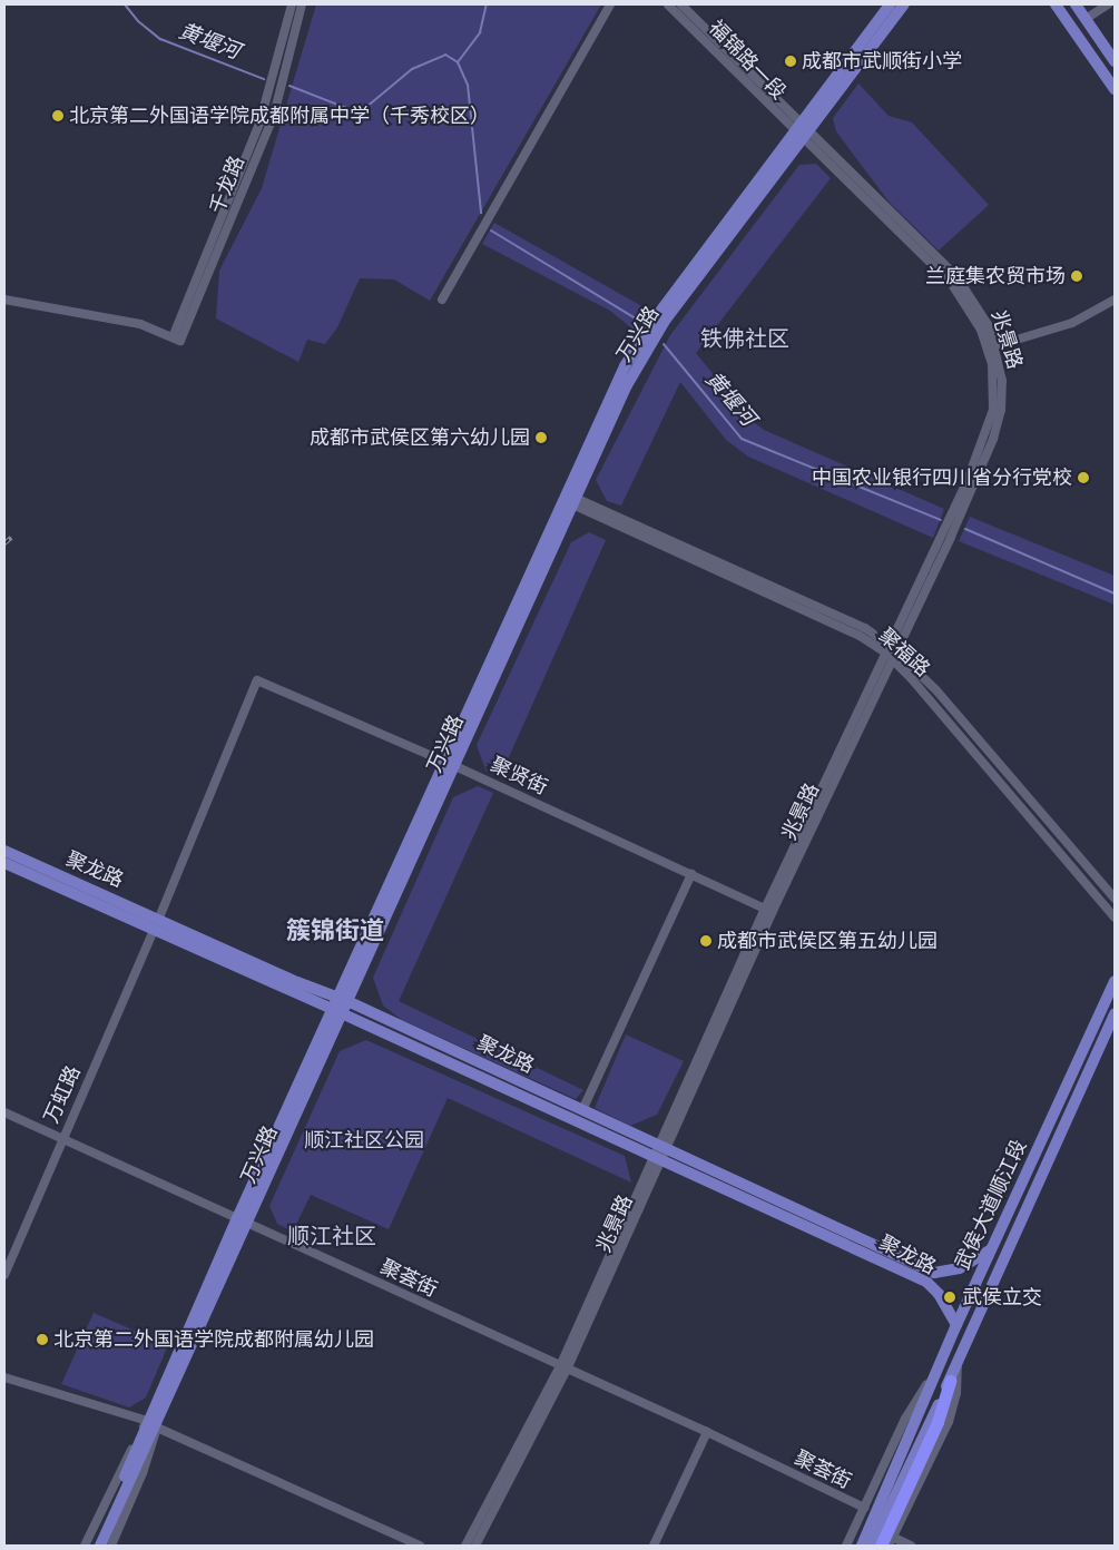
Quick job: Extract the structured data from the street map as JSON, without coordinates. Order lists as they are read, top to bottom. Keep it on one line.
{"streets":{"main road":["万兴路","聚龙路","武侯大道顺江段"],"street":["福锦路一段","千龙路","兆景路","聚福路","聚贤街","万虹路","聚荟街"]},"crossings":[["福锦路一段","万兴路"],["福锦路一段","兆景路"],["万兴路","兆景路"],["万兴路","聚福路"],["万兴路","聚贤街"],["万兴路","聚龙路"],["万兴路","聚荟街"],["兆景路","聚福路"],["兆景路","聚贤街"],["兆景路","聚龙路"],["兆景路","聚荟街"],["聚贤街","聚龙路"],["聚龙路","万虹路"],["聚龙路","武侯大道顺江段"],["万虹路","聚荟街"]],"districts":["铁佛社区","簇锦街道","顺江社区"],"water":["黄堰河"],"parks":["顺江社区公园"],"places":["成都市武顺街小学","北京第二外国语学院成都附属中学（千秀校区）","兰庭集农贸市场","成都市武侯区第六幼儿园","中国农业银行四川省分行党校","成都市武侯区第五幼儿园","武侯立交","北京第二外国语学院成都附属幼儿园"]}
